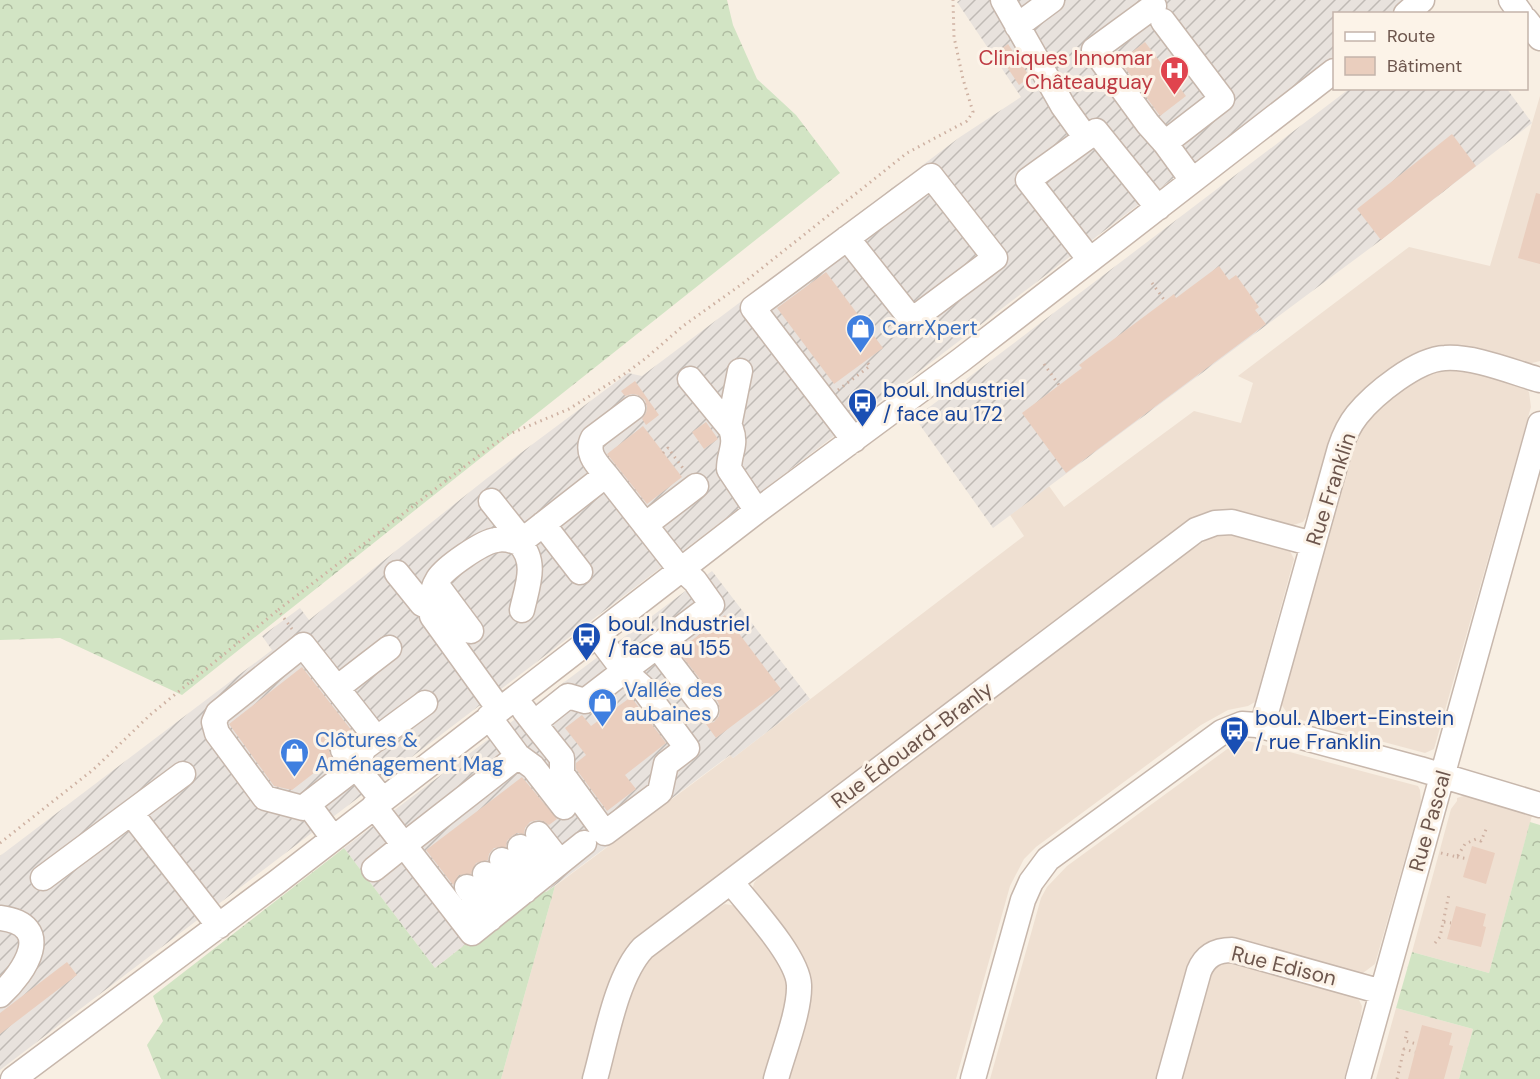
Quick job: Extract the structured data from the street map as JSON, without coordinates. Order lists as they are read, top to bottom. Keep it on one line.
{"streets":{"street":["Rue Franklin","Rue Édouard-Branly","Rue Pascal","Rue Edison"]},"crossings":[["Rue Franklin","Rue Édouard-Branly"],["Rue Pascal","Rue Edison"]],"places":{"hospital":["Cliniques Innomar Châteauguay"],"shop":["CarrXpert","Vallée des aubaines","Clôtures & Aménagement Mag"],"bus stop":["boul. Industriel / face au 172","boul. Industriel / face au 155","boul. Albert-Einstein / rue Franklin"]},"legend":["Route","Bâtiment"]}
